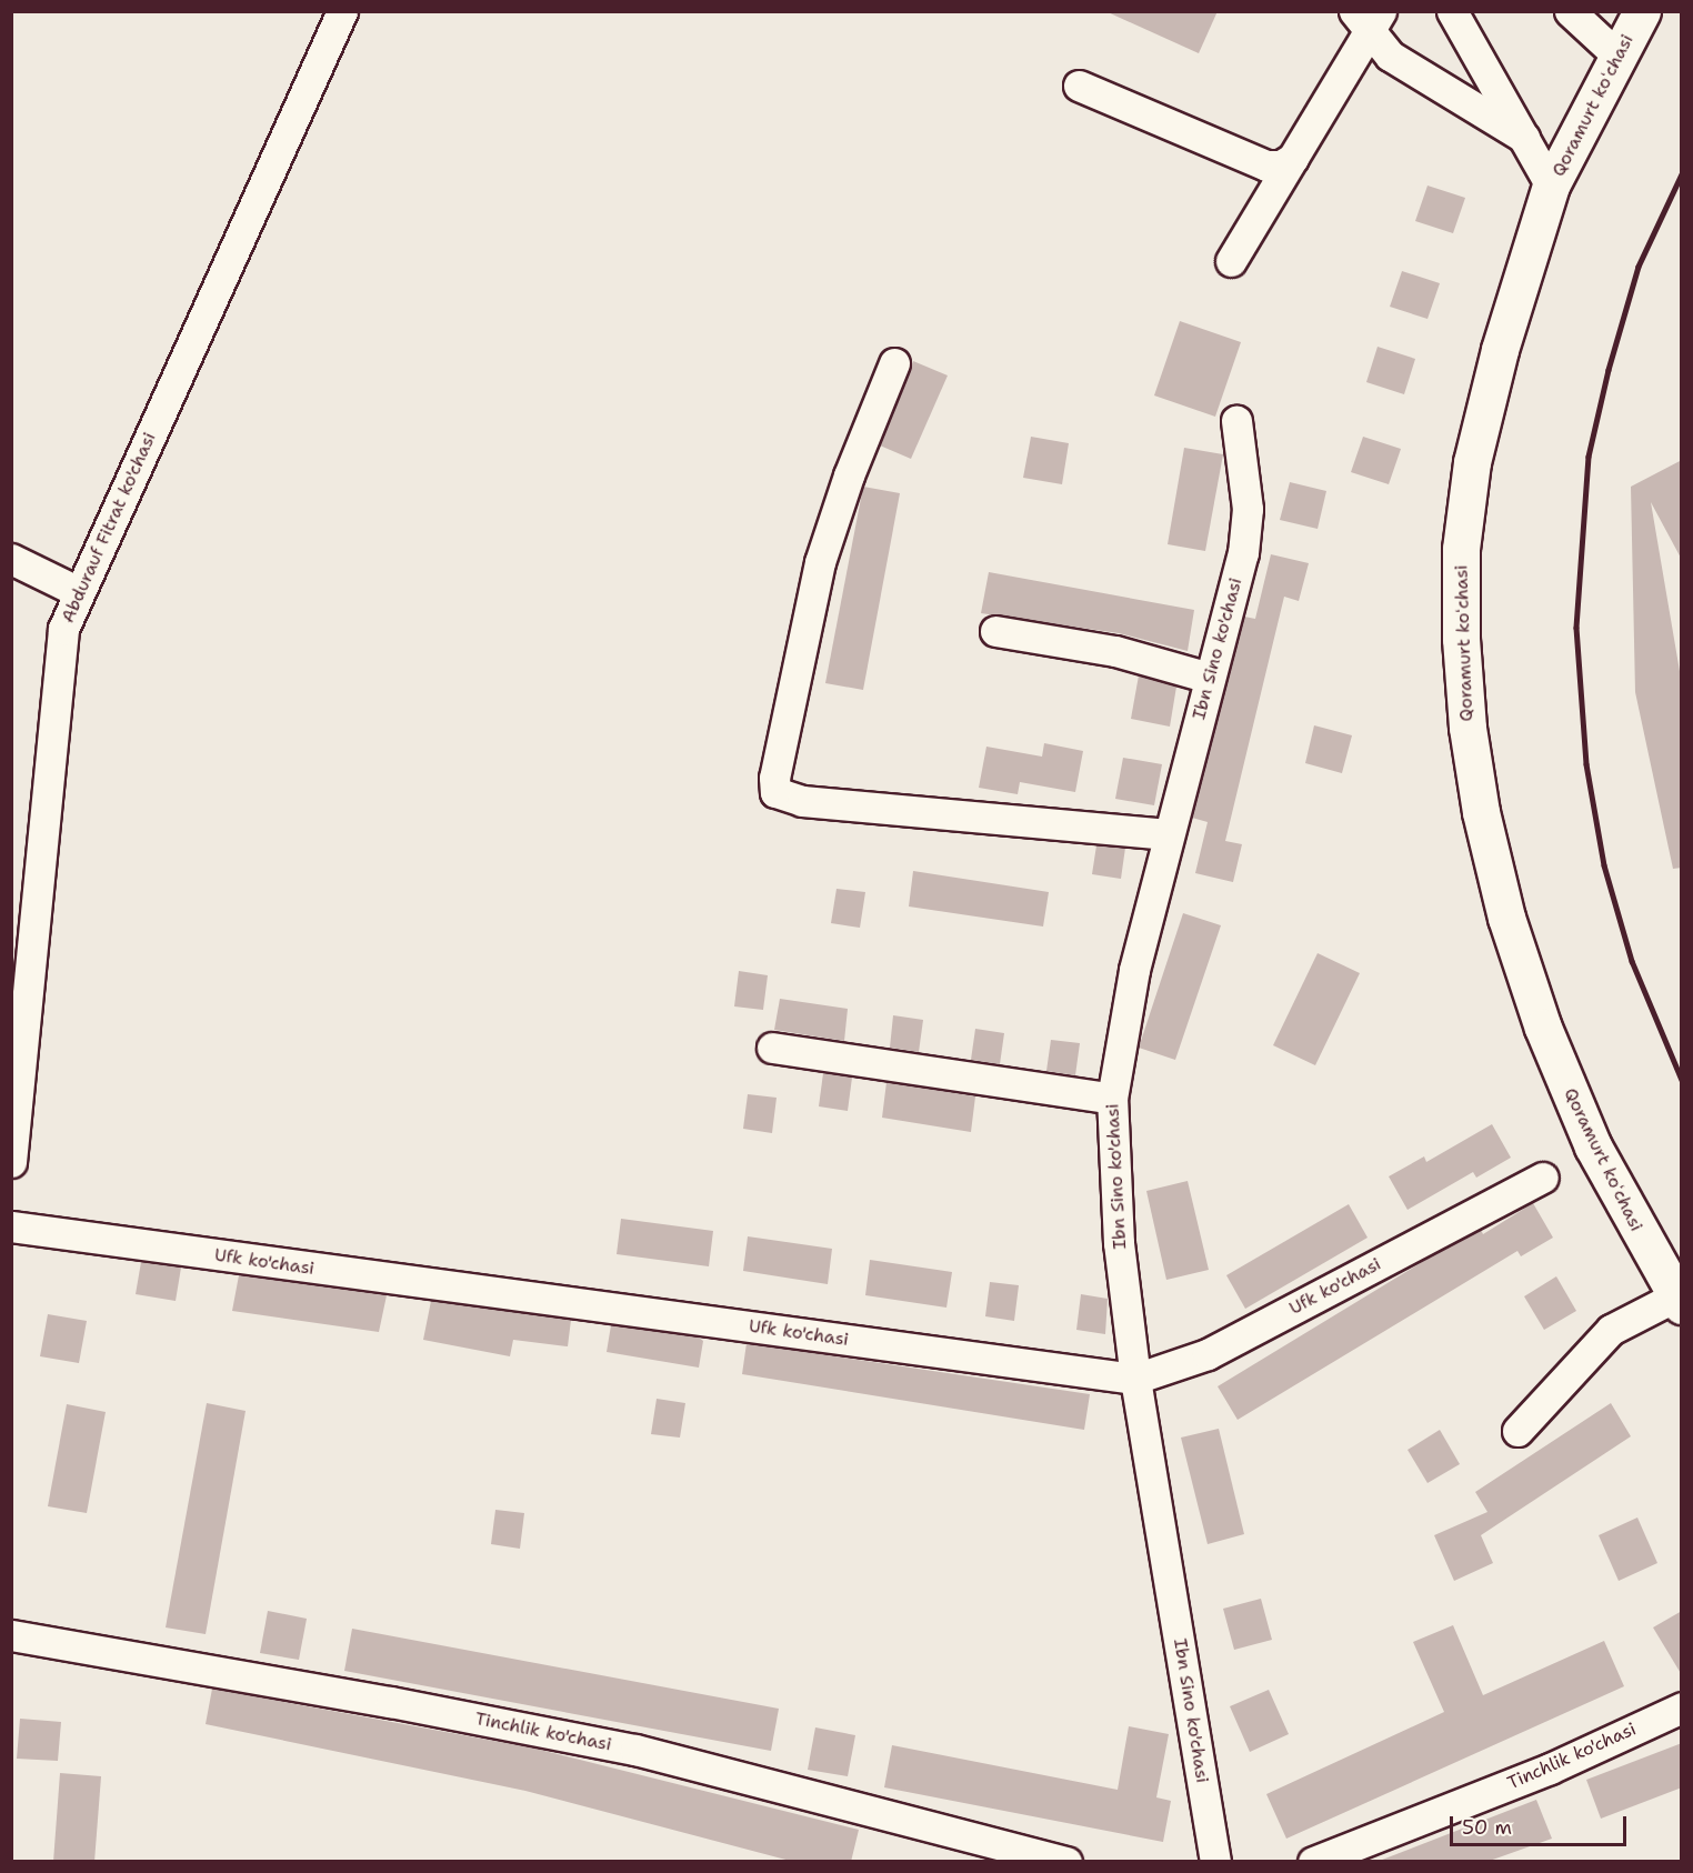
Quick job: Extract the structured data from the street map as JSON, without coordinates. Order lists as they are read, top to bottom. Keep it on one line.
{"streets":{"main road":["Qoramurt koʻchasi"],"street":["Abdurauf Fitrat ko'chasi","Ibn Sino ko'chasi","Ufk ko'chasi","Tinchlik ko'chasi"]},"crossings":[["Ibn Sino ko'chasi","Ufk ko'chasi"]],"scale_bar":"50 m"}
